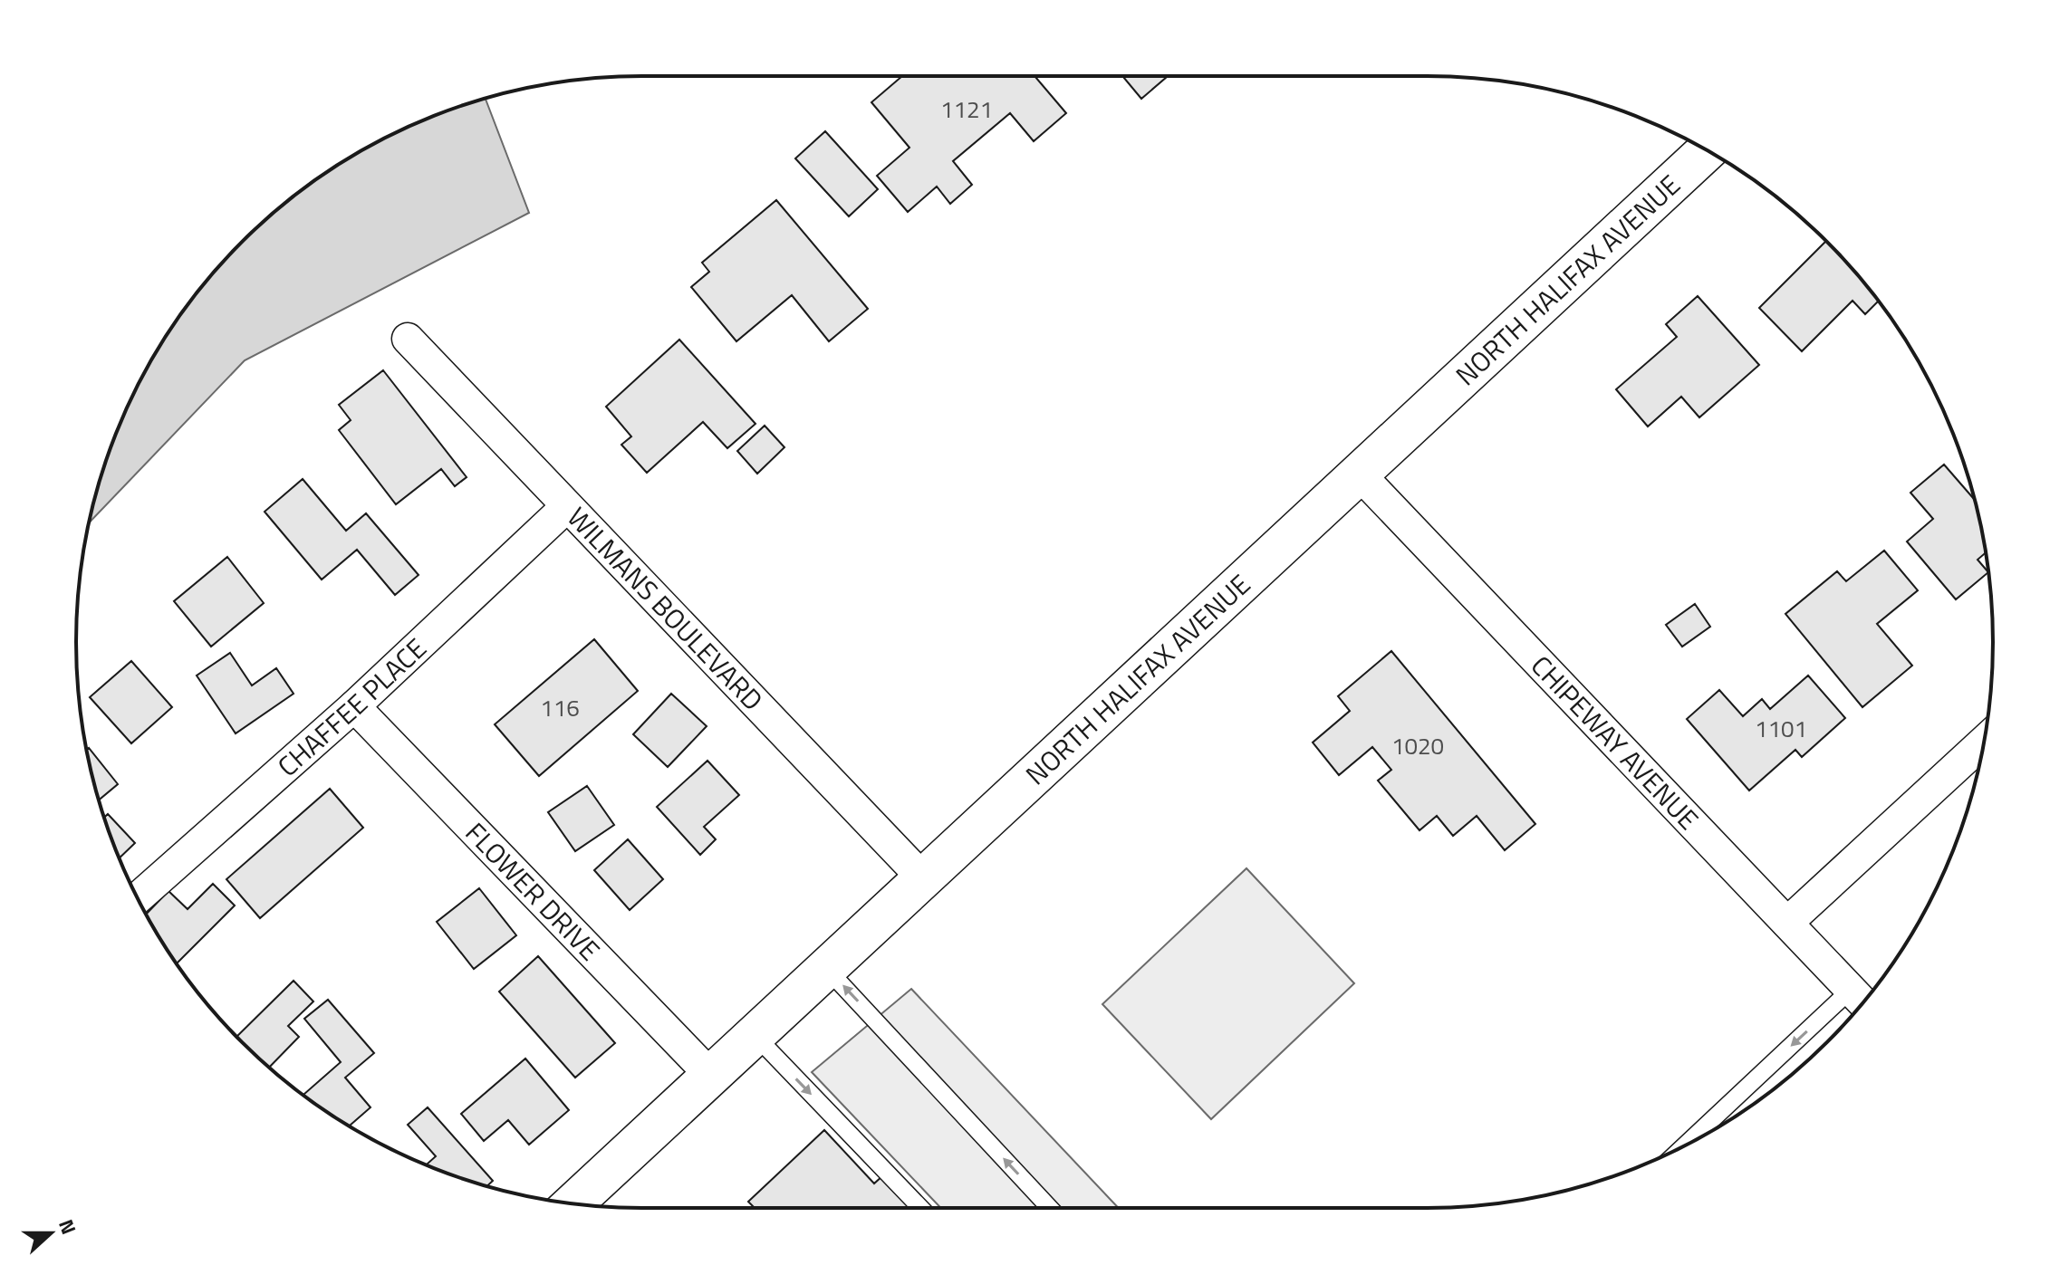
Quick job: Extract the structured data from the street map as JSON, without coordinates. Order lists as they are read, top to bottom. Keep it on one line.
{"streets":{"street":["NORTH HALIFAX AVENUE","WILMANS BOULEVARD","CHAFFEE PLACE","CHIPEWAY AVENUE","FLOWER DRIVE"]},"crossings":[["NORTH HALIFAX AVENUE","WILMANS BOULEVARD"],["NORTH HALIFAX AVENUE","CHIPEWAY AVENUE"],["NORTH HALIFAX AVENUE","FLOWER DRIVE"],["WILMANS BOULEVARD","CHAFFEE PLACE"],["CHAFFEE PLACE","FLOWER DRIVE"]],"house_numbers":["1121","116","1101","1020"],"north":"right"}
